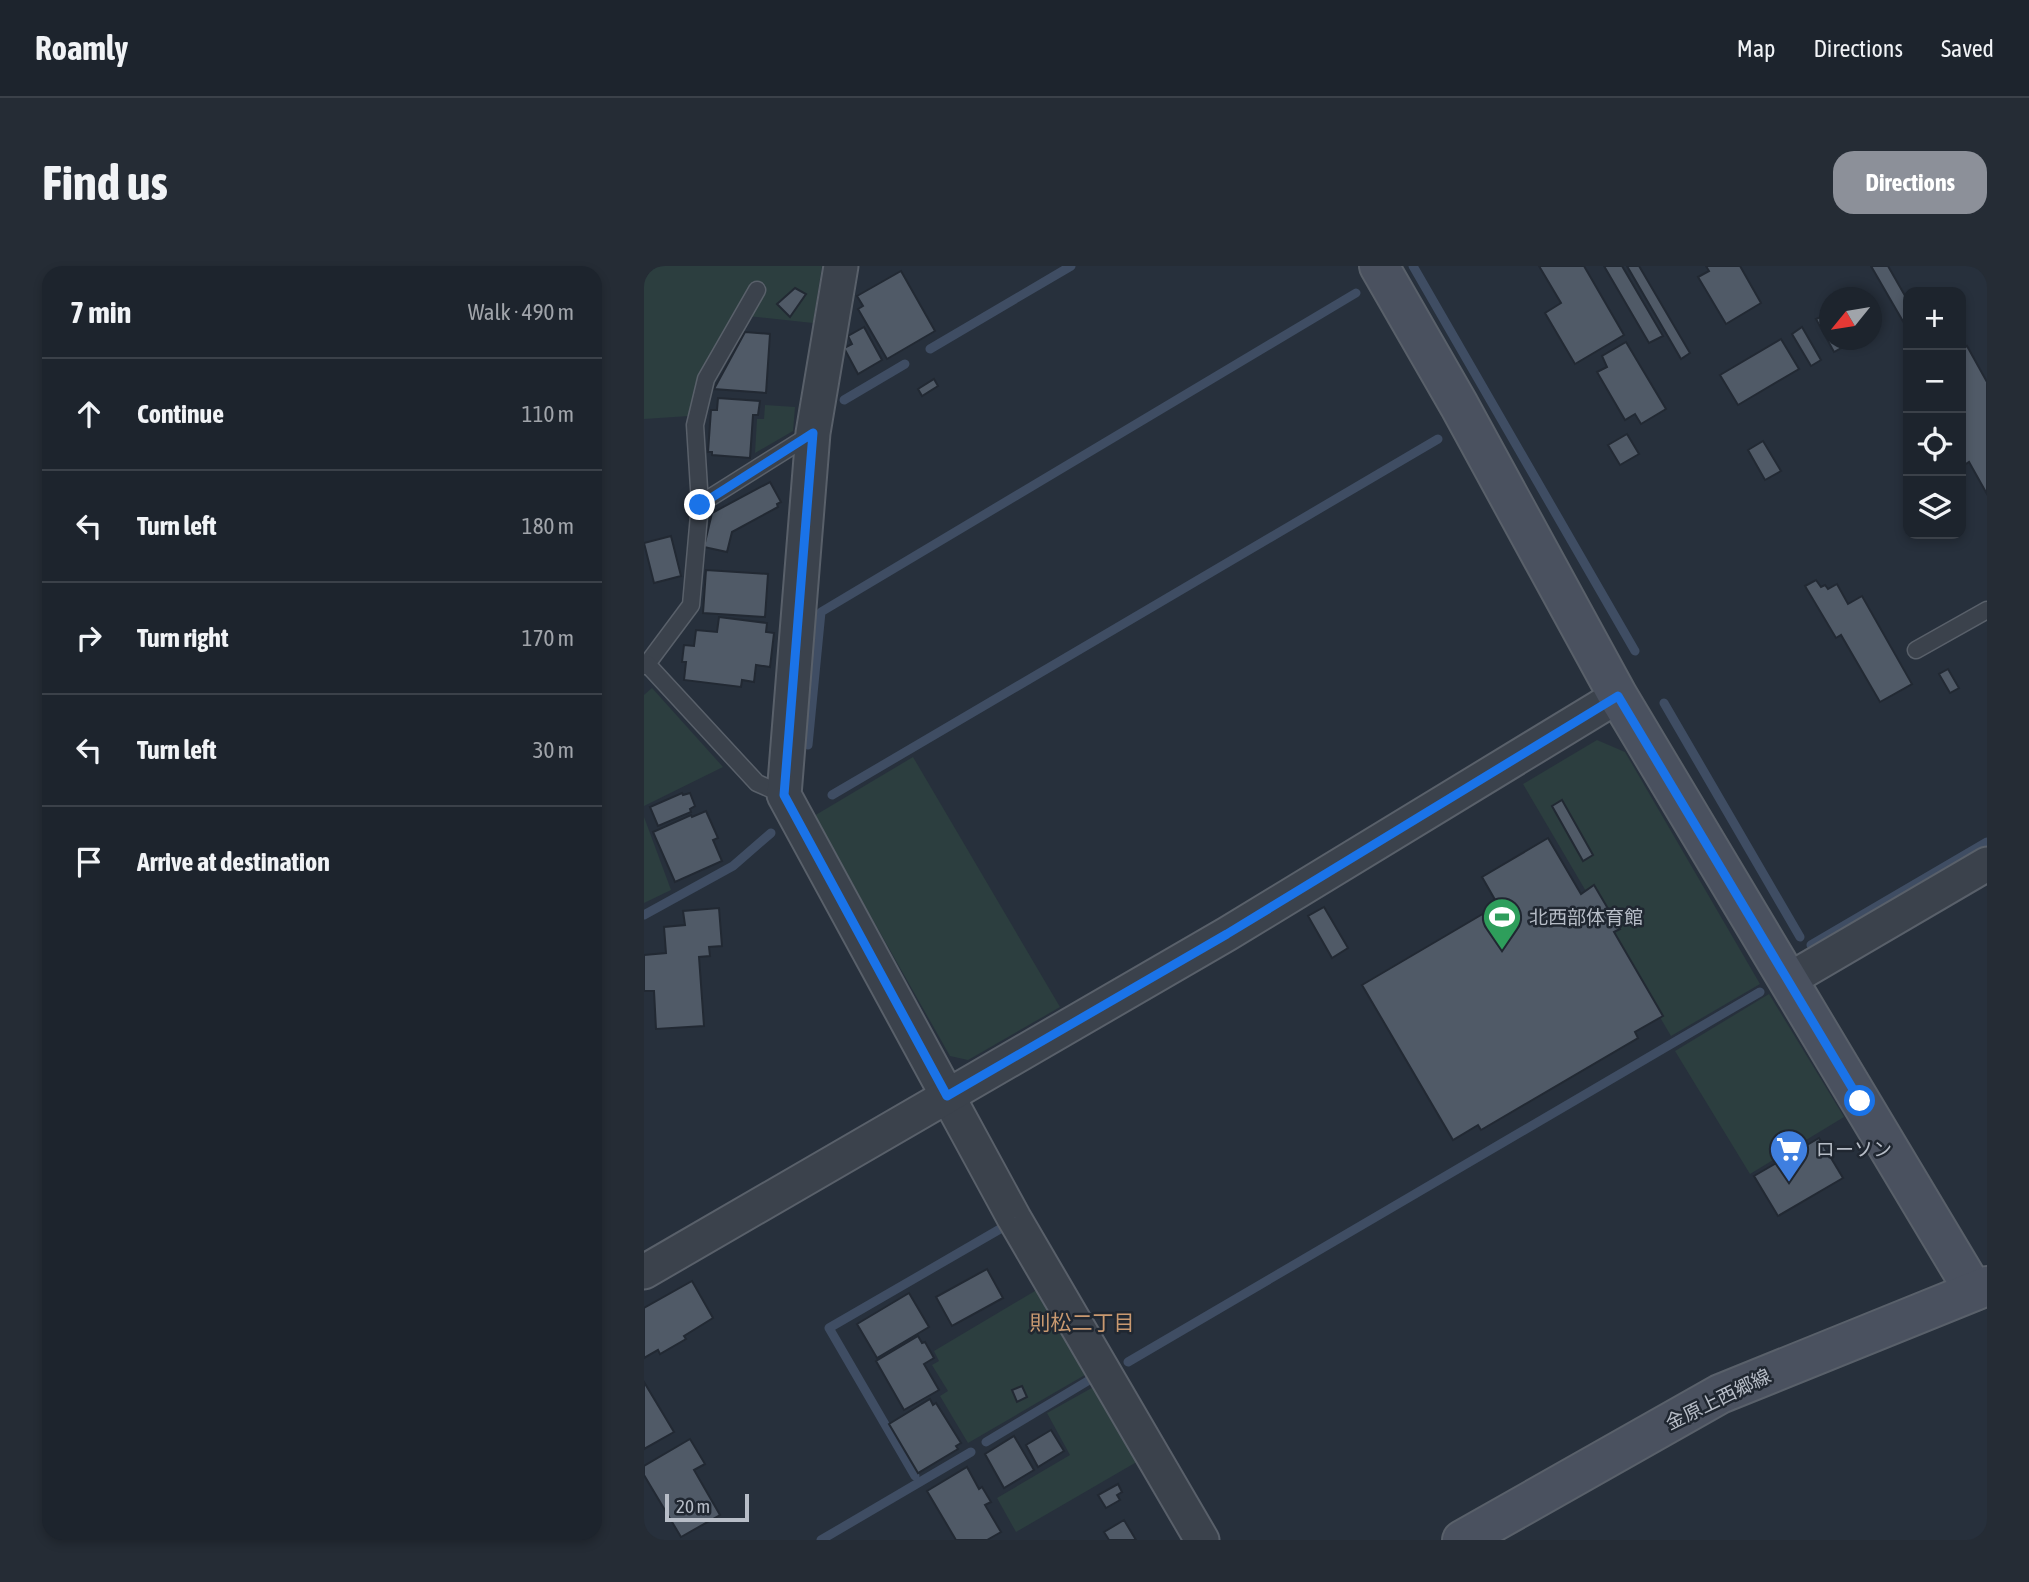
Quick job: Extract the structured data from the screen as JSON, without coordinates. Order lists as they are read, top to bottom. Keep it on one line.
{"streets":{"street":["金原上西郷線"]},"districts":["則松二丁目"],"places":{"sports":["北西部体育館"],"supermarket":["ローソン"]},"scale_bar":"20 m","north":"bottom left","page":{"header":"Roamly","nav":["Map","Directions","Saved"],"buttons":"Directions","title":"Find us","heading":["7 min","Walk · 490 m"],"map_buttons":["+","−"],"list":[["Continue","110 m"],["Turn left","180 m"],["Turn right","170 m"],["Turn left","30 m"],"Arrive at destination"],"scale":"20 m"}}
